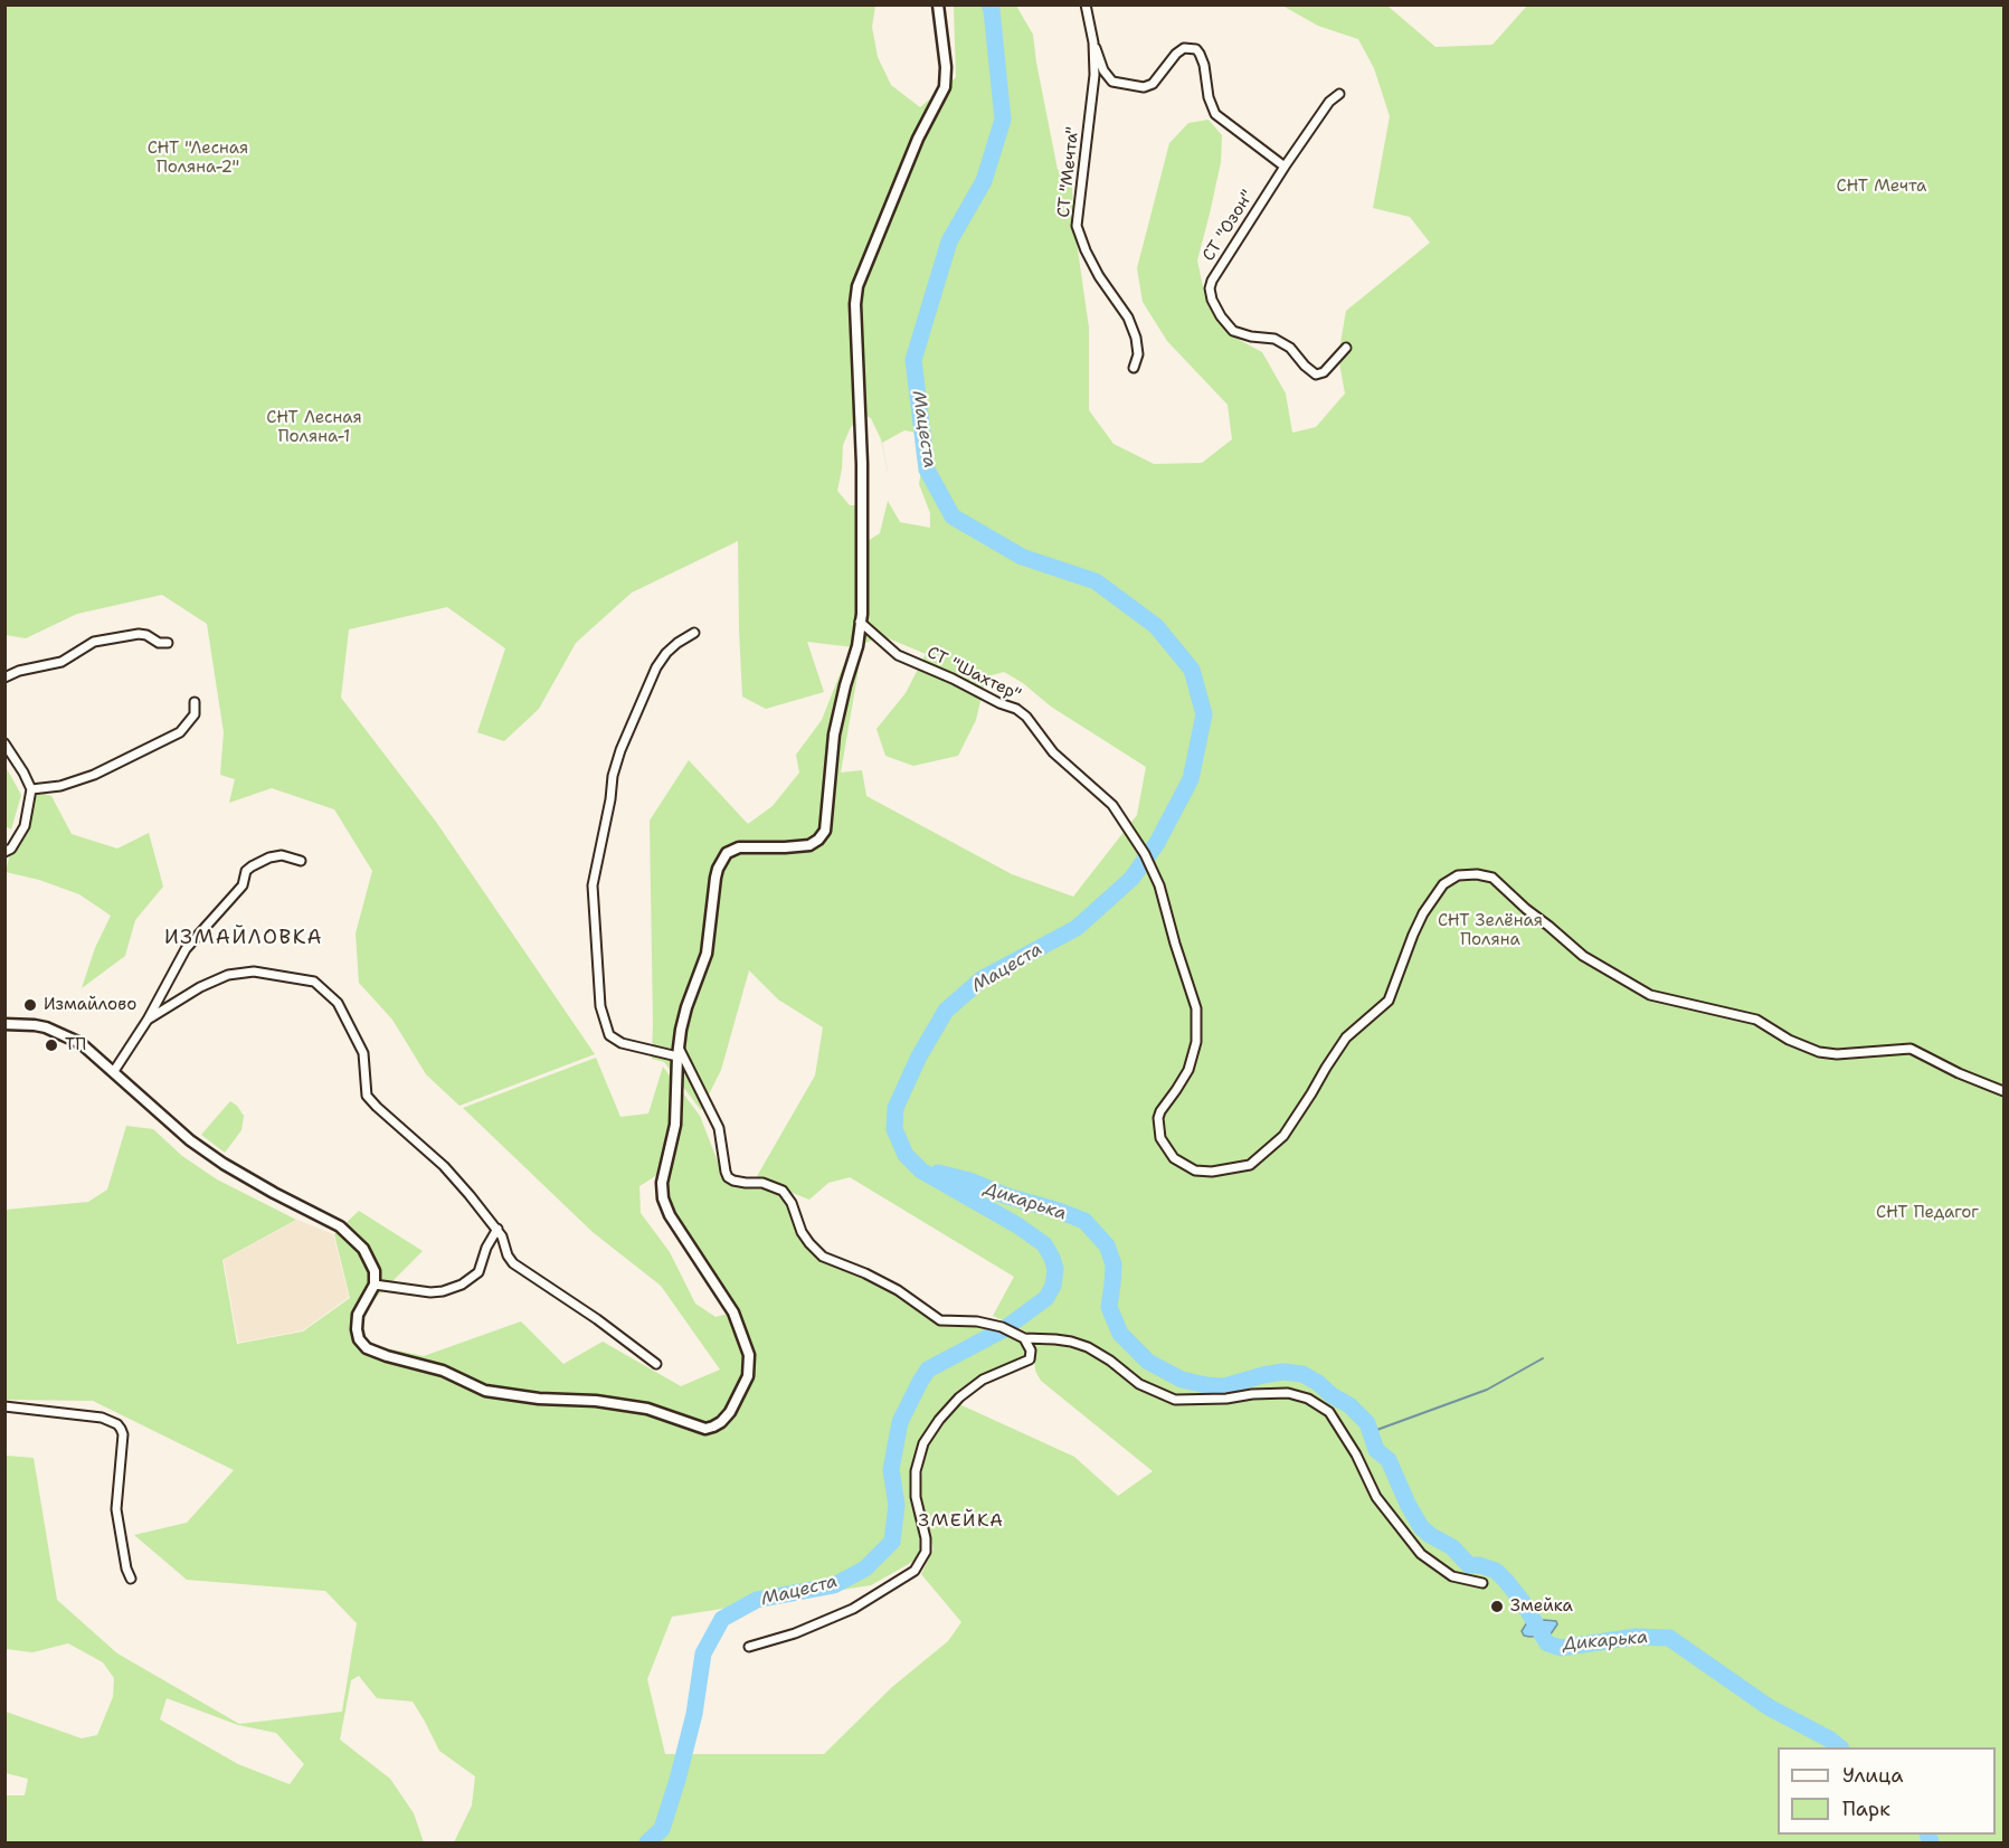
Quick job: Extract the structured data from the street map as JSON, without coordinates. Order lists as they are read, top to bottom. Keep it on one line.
{"streets":{"street":["СТ \"Мечта\"","СТ \"Озон\"","СТ \"Шахтер\""]},"districts":["ИЗМАЙЛОВКА","ЗМЕЙКА"],"water":["Мацеста","Дикарька"],"parks":["СНТ \"Лесная Поляна-2\"","СНТ Мечта","СНТ Лесная Поляна-1","СНТ Зелёная Поляна","СНТ Педагог"],"places":["Измайлово","ТП","Змейка"],"legend":["Улица","Парк"]}
